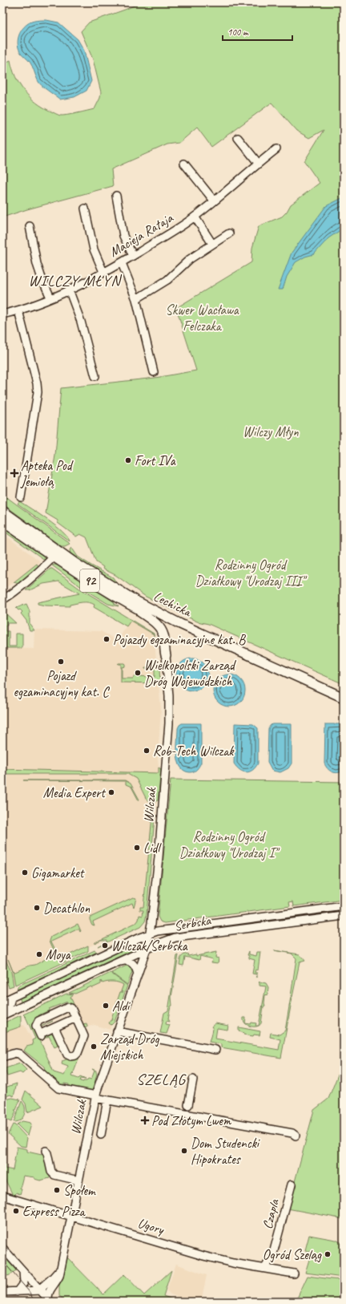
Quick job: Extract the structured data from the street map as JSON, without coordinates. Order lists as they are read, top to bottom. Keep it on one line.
{"streets":{"main road":["92","Lechicka"],"street":["Macieja Rataja","Wilczak","Serbska","Czapla","Ugory"]},"crossings":[["Wilczak","Serbska"],["Wilczak","Ugory"],["Czapla","Ugory"]],"districts":["WILCZY MŁYN","SZELĄG"],"parks":["Skwer Wacława Felczaka","Wilczy Młyn","Rodzinny Ogród Działkowy \"Urodzaj III\"","Rodzinny Ogród Działkowy \"Urodzaj I\""],"places":{"other":["Fort IVa","Pojazdy egzaminacyjne kat. B","Pojazd egzaminacyjny kat. C","Wielkopolski Zarząd Dróg Wojewódzkich","Rob-Tech Wilczak","Media Expert","Lidl","Gigamarket","Decathlon","Wilczak/Serbska","Moya","Aldi","Zarząd Dróg Miejskich","Dom Studencki Hipokrates","Społem","Express Pizza","Ogród Szeląg"],"health":["Apteka Pod Jemiołą","Pod Złotym Lwem"]},"scale_bar":"100 m"}
